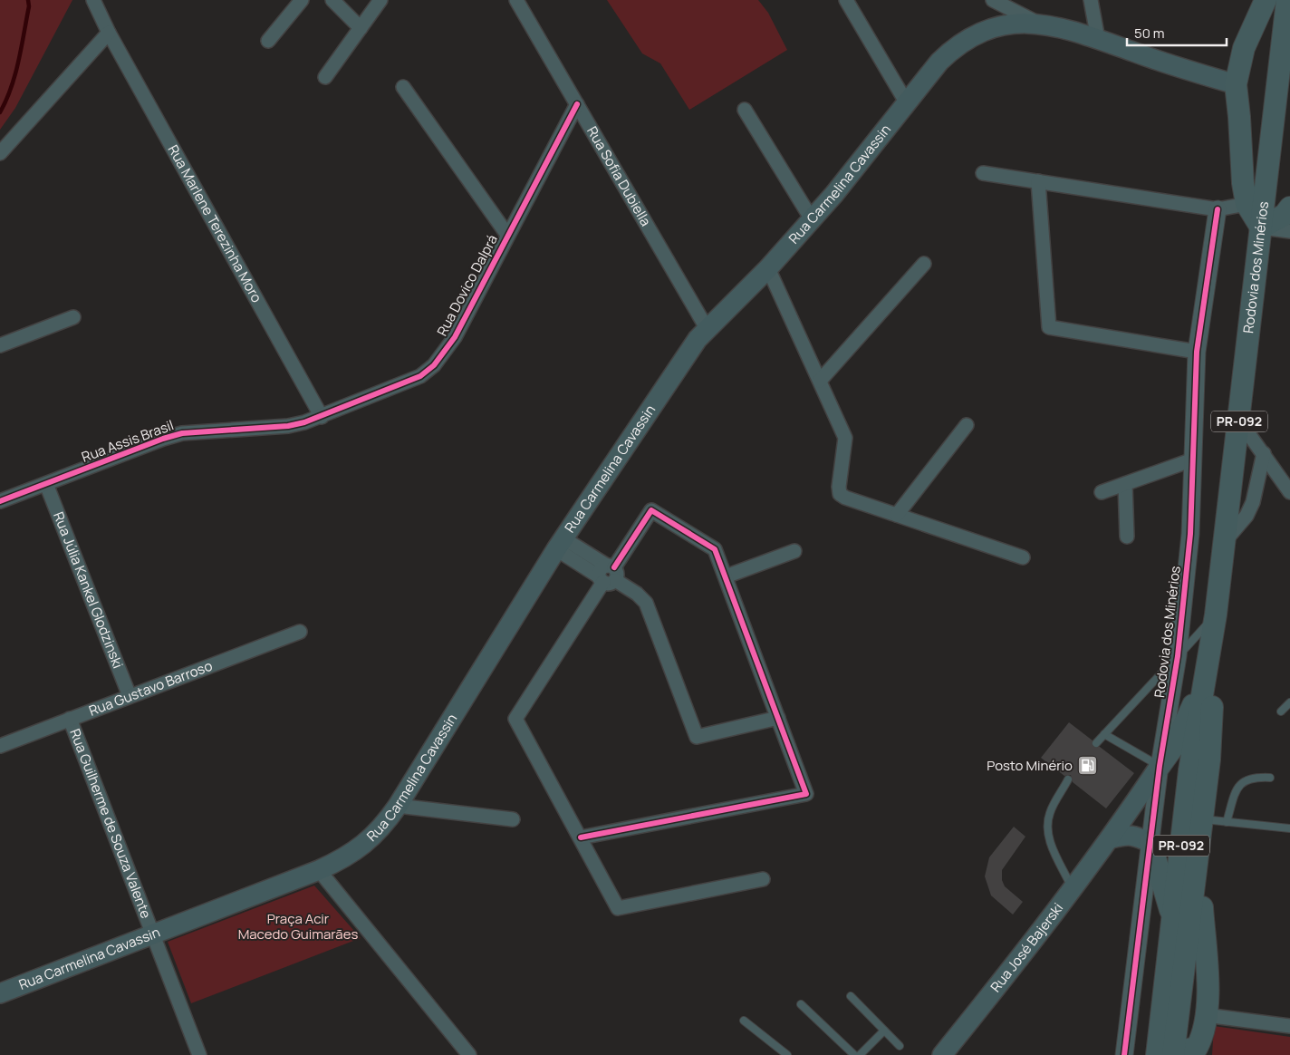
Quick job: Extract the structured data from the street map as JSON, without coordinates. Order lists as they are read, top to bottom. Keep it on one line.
{"streets":{"main road":["Rua Carmelina Cavassin","Rodovia dos Minérios","PR-092","Rua José Bajerski"],"street":["Rua Sofia Dubiella","Rua Marlene Terezinha Moro","Rua Dovico Dalprá","Rua Assis Brasil","Rua Júlia Kankel Glodzinski","Rua Gustavo Barroso","Rua Guilherme de Souza Valente"]},"crossings":[["Rua Sofia Dubiella","Rua Carmelina Cavassin"],["Rua Sofia Dubiella","Rua Dovico Dalprá"],["Rua Carmelina Cavassin","Rua Guilherme de Souza Valente"],["Rua Marlene Terezinha Moro","Rua Dovico Dalprá"],["Rua Marlene Terezinha Moro","Rua Assis Brasil"],["Rodovia dos Minérios","Rua José Bajerski"],["Rua Dovico Dalprá","Rua Assis Brasil"],["Rua Assis Brasil","Rua Júlia Kankel Glodzinski"],["Rua Júlia Kankel Glodzinski","Rua Gustavo Barroso"],["Rua Gustavo Barroso","Rua Guilherme de Souza Valente"]],"parks":["Praça Acir Macedo Guimarães"],"places":{"fuel station":["Posto Minério"]},"scale_bar":"50 m"}
